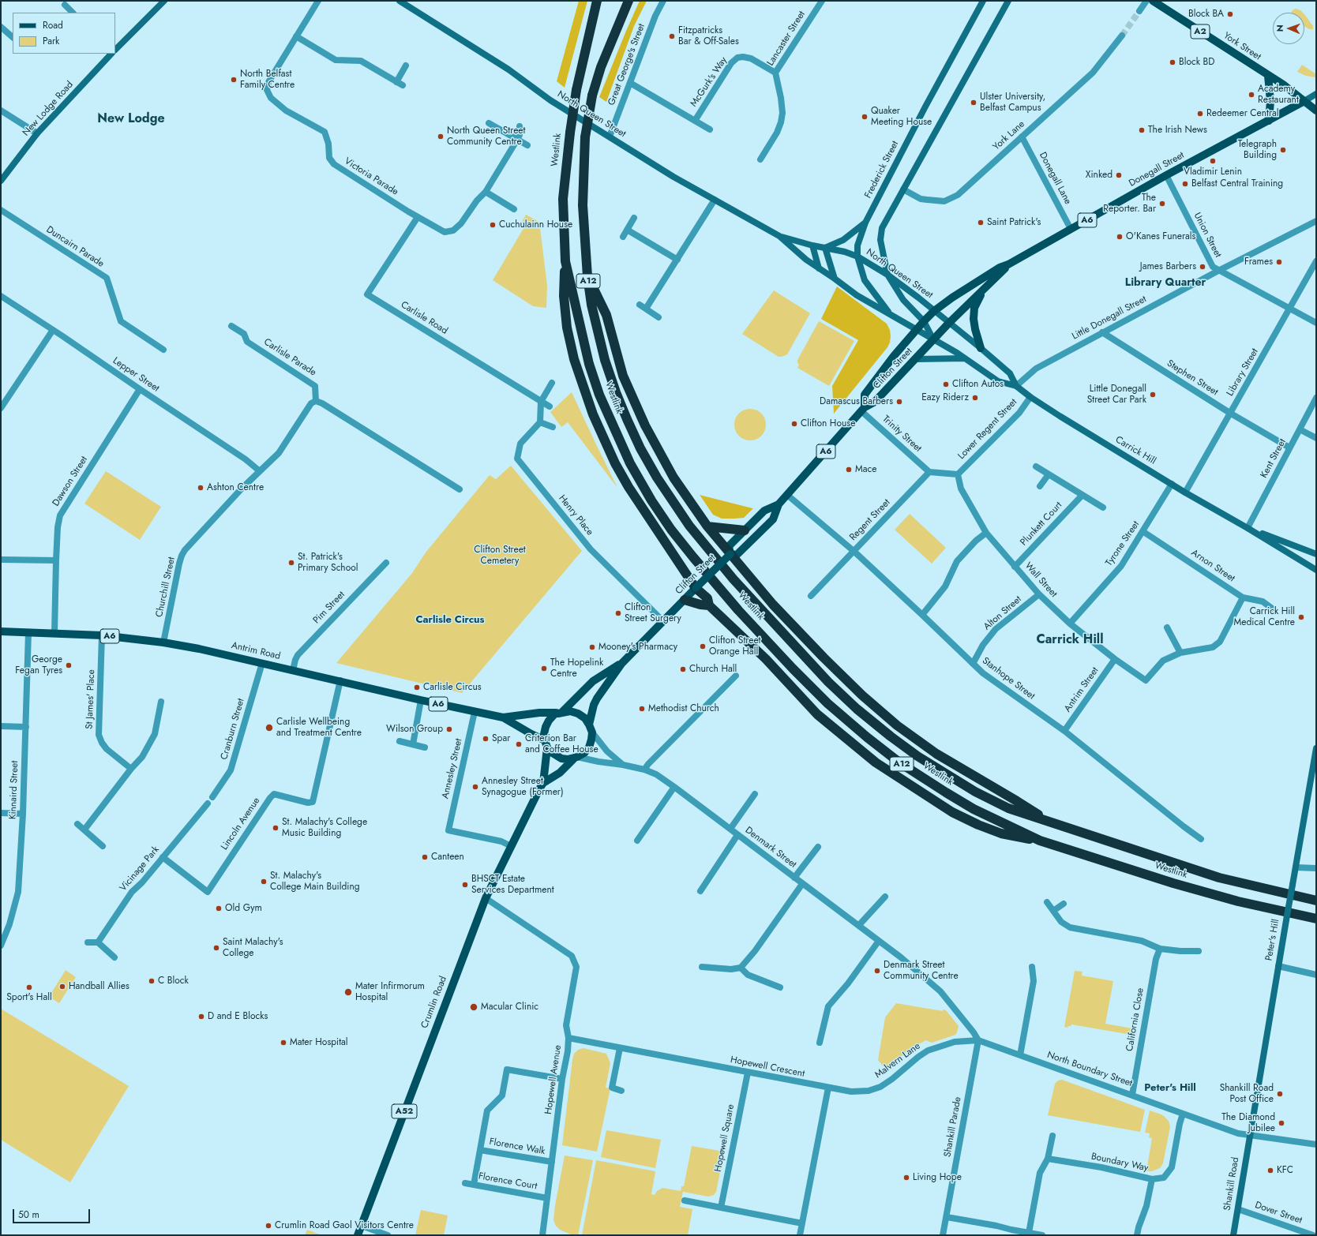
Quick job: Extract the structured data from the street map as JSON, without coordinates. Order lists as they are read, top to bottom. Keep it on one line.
{"streets":{"highway":["Westlink","A12"],"main road":["A2","York Street","New Lodge Road","North Queen Street","Frederick Street","Donegall Street","A6","Clifton Street","Carrick Hill","Antrim Road","Peter's Hill","Crumlin Road","A52","Shankill Road"],"street":["Lancaster Street","Great George's Street","McGurk's Way","York Lane","Victoria Parade","Donegall Lane","Union Street","Duncairn Parade","Carlisle Road","Little Donegall Street","Carlisle Parade","Library Street","Lepper Street","Stephen Street","Lower Regent Street","Trinity Street","Kent Street","Dawson Street","Henry Place","Regent Street","Plunkett Court","Tyrone Street","Arnon Street","Wall Street","Churchill Street","Pim Street","Alton Street","Stanhope Street","Antrim Street","St James' Place","Cranburn Street","Annesley Street","Kinnaird Street","Lincoln Avenue","Denmark Street","Vicinage Park","California Close","Malvern Lane","Hopewell Crescent","North Boundary Street","Hopewell Avenue","Shankill Parade","Hopewell Square","Florence Walk","Boundary Way","Florence Court","Dover Street"]},"crossings":[["Lancaster Street","McGurk's Way"],["York Street","Donegall Street"],["Great George's Street","McGurk's Way"],["Great George's Street","North Queen Street"],["North Queen Street","Frederick Street"],["North Queen Street","Donegall Street"],["North Queen Street","Clifton Street"],["North Queen Street","Carrick Hill"],["York Lane","Donegall Lane"],["Donegall Street","Donegall Lane"],["Donegall Street","Union Street"],["Donegall Street","Clifton Street"],["Donegall Street","Carrick Hill"],["Victoria Parade","Carlisle Road"],["A6","Clifton Street"],["A6","Antrim Road"],["A6","Denmark Street"],["A6","Crumlin Road"],["Union Street","Little Donegall Street"],["Union Street","Library Street"],["Little Donegall Street","Stephen Street"],["Little Donegall Street","Carrick Hill"],["Clifton Street","Trinity Street"],["Clifton Street","Carrick Hill"],["Clifton Street","Henry Place"],["Clifton Street","Antrim Road"],["Clifton Street","Stanhope Street"],["Clifton Street","Denmark Street"],["Clifton Street","Crumlin Road"],["Library Street","Stephen Street"],["Library Street","Carrick Hill"],["Lepper Street","Dawson Street"],["Lepper Street","Churchill Street"],["Stephen Street","Kent Street"],["Lower Regent Street","Carrick Hill"],["Lower Regent Street","Wall Street"],["Trinity Street","Regent Street"],["Carrick Hill","Kent Street"],["Carrick Hill","Tyrone Street"],["Dawson Street","Antrim Road"],["Regent Street","Stanhope Street"],["Plunkett Court","Wall Street"],["Tyrone Street","Arnon Street"],["Tyrone Street","Wall Street"],["Wall Street","Alton Street"],["Wall Street","Antrim Street"],["Churchill Street","Antrim Road"],["Pim Street","Antrim Road"],["Alton Street","Stanhope Street"],["Antrim Road","St James' Place"],["Antrim Road","Cranburn Street"],["Antrim Road","Annesley Street"],["Antrim Road","Kinnaird Street"],["Antrim Road","Lincoln Avenue"],["Antrim Road","Denmark Street"],["Antrim Road","Crumlin Road"],["Stanhope Street","Antrim Street"],["Annesley Street","Crumlin Road"],["Lincoln Avenue","Vicinage Park"],["Denmark Street","Crumlin Road"],["Denmark Street","Malvern Lane"],["Denmark Street","North Boundary Street"],["Denmark Street","Shankill Parade"],["Peter's Hill","North Boundary Street"],["Peter's Hill","Shankill Road"],["Crumlin Road","Hopewell Avenue"],["California Close","North Boundary Street"],["Malvern Lane","Hopewell Crescent"],["Malvern Lane","North Boundary Street"],["Malvern Lane","Shankill Parade"],["Hopewell Crescent","Hopewell Avenue"],["Hopewell Crescent","Hopewell Square"],["North Boundary Street","Shankill Parade"],["North Boundary Street","Shankill Road"],["Hopewell Avenue","Florence Walk"],["Hopewell Avenue","Florence Court"],["Shankill Road","Dover Street"]],"districts":["New Lodge","Library Quarter","Carlisle Circus","Carrick Hill","Peter's Hill"],"parks":["Clifton Street Cemetery"],"places":["Block BA","Fitzpatricks Bar & Off-Sales","Block BD","North Belfast Family Centre","Academy Restaurant","Ulster University, Belfast Campus","Redeemer Central","Quaker Meeting House","The Irish News","North Queen Street Community Centre","Telegraph Building","Vladimir Lenin","Xinked","Belfast Central Training","The Reporter. Bar","Saint Patrick's","Cuchulainn House","O'Kanes Funerals","Frames","James Barbers","Clifton Autos","Little Donegall Street Car Park","Eazy Riderz","Damascus Barbers","Clifton House","Mace","Ashton Centre","St. Patrick's Primary School","Clifton Street Surgery","Carrick Hill Medical Centre","Clifton Street Orange Hall","Mooney's Pharmacy","George Fegan Tyres","The Hopelink Centre","Church Hall","Carlisle Circus","Methodist Church","Carlisle Wellbeing and Treatment Centre","Wilson Group","Spar","Criterion Bar and Coffee House","Annesley Street Synagogue (Former)","St. Malachy's College Music Building","Canteen","St. Malachy's College Main Building","BHSCT Estate Services Department","Old Gym","Saint Malachy's College","Denmark Street Community Centre","C Block","Handball Allies","Sport's Hall","Mater Infirmorum Hospital","Macular Clinic","D and E Blocks","Mater Hospital","Shankill Road Post Office","The Diamond Jubilee","KFC","Living Hope","Crumlin Road Gaol Visitors Centre"],"legend":["Road","Park"],"scale_bar":"50 m","north":"left"}
